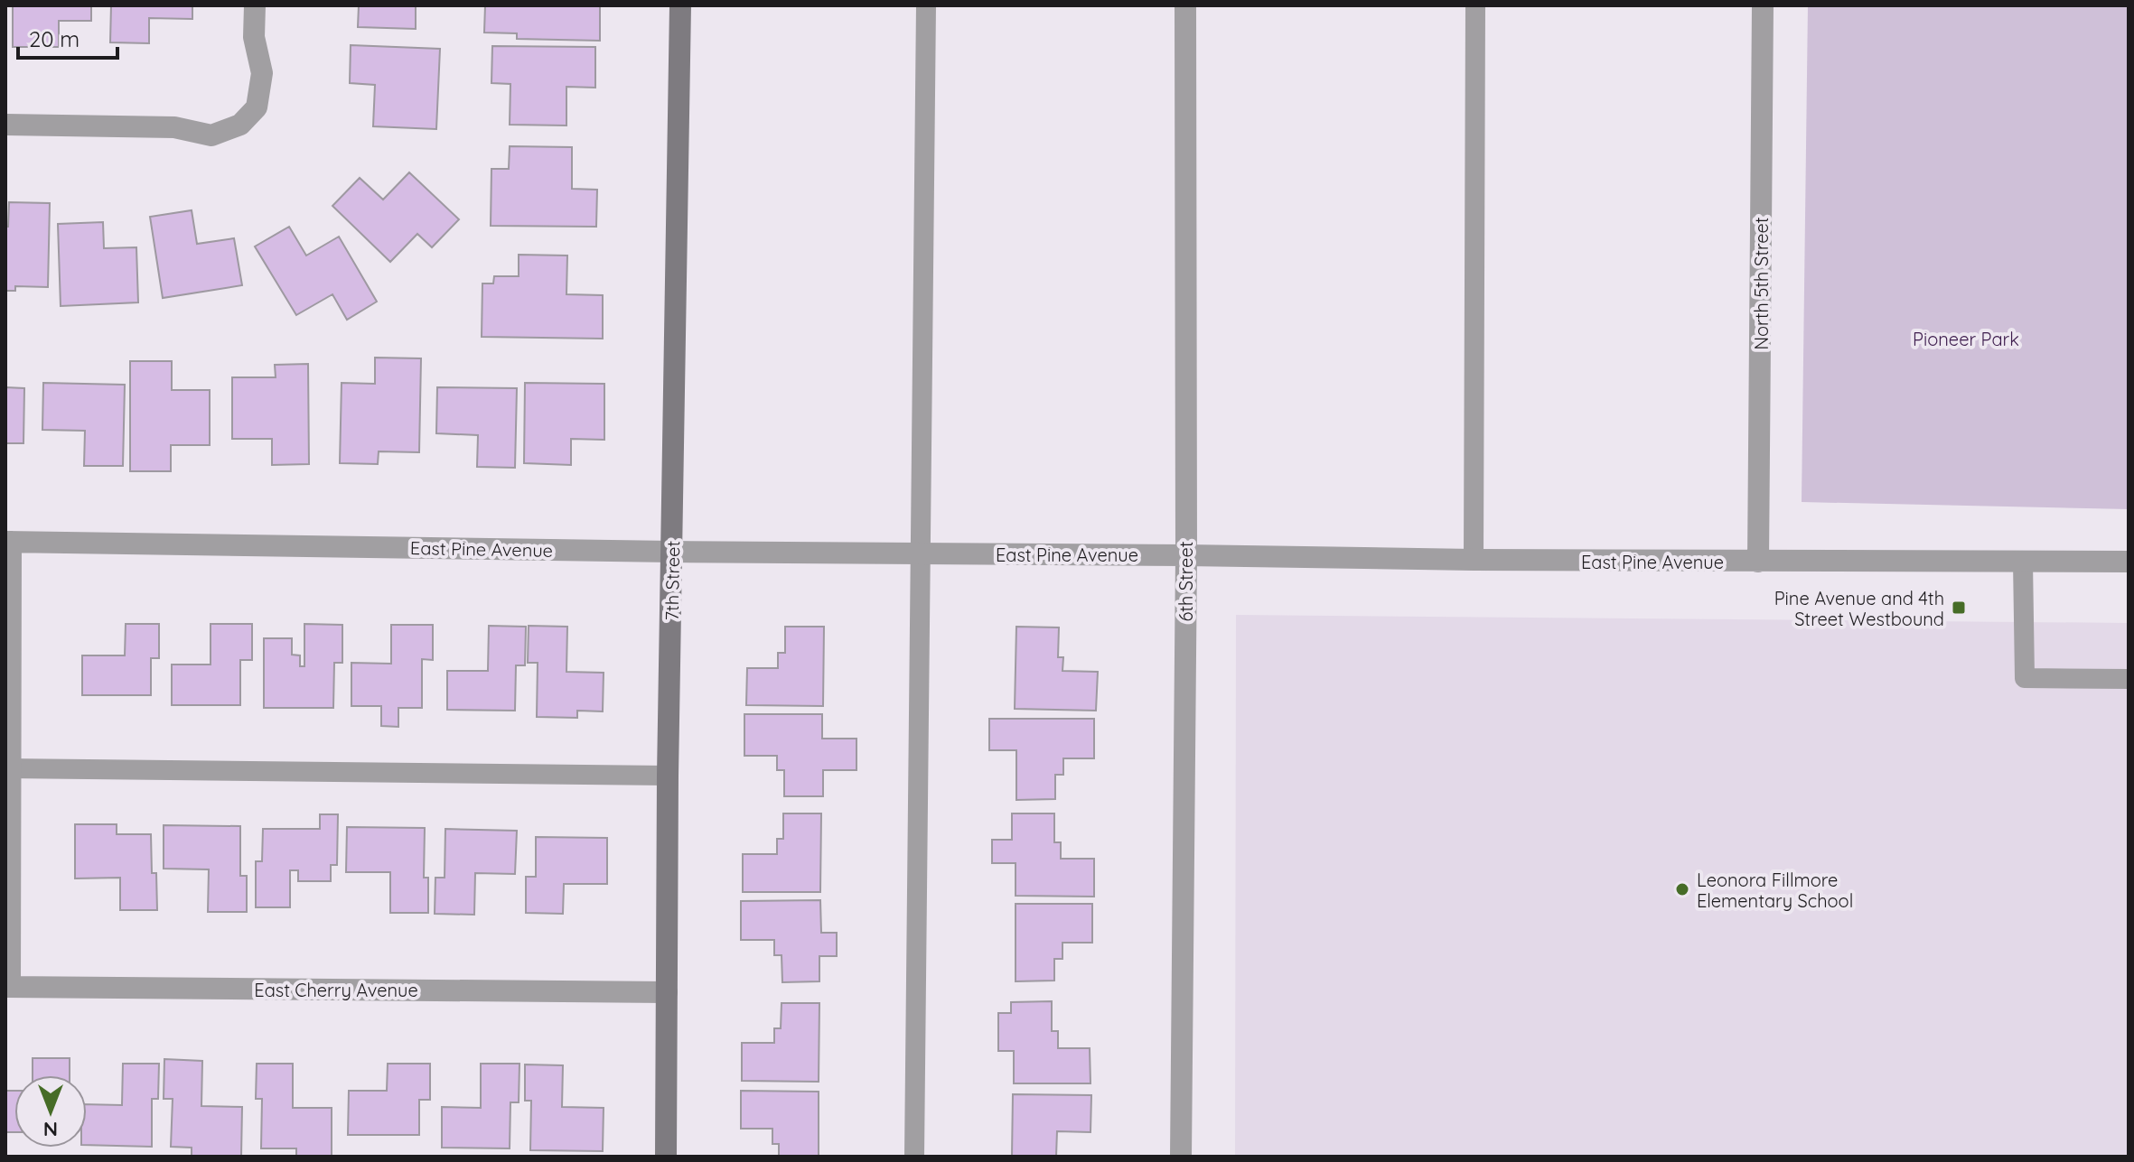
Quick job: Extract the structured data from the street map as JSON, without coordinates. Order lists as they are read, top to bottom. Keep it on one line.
{"streets":{"street":["North 5th Street","East Pine Avenue","7th Street","6th Street","East Cherry Avenue"]},"crossings":[["North 5th Street","East Pine Avenue"],["East Pine Avenue","7th Street"],["East Pine Avenue","6th Street"],["7th Street","East Cherry Avenue"]],"parks":["Pioneer Park"],"places":{"transit":["Pine Avenue and 4th Street Westbound"],"other":["Leonora Fillmore Elementary School"]},"scale_bar":"20 m","north":"bottom"}
